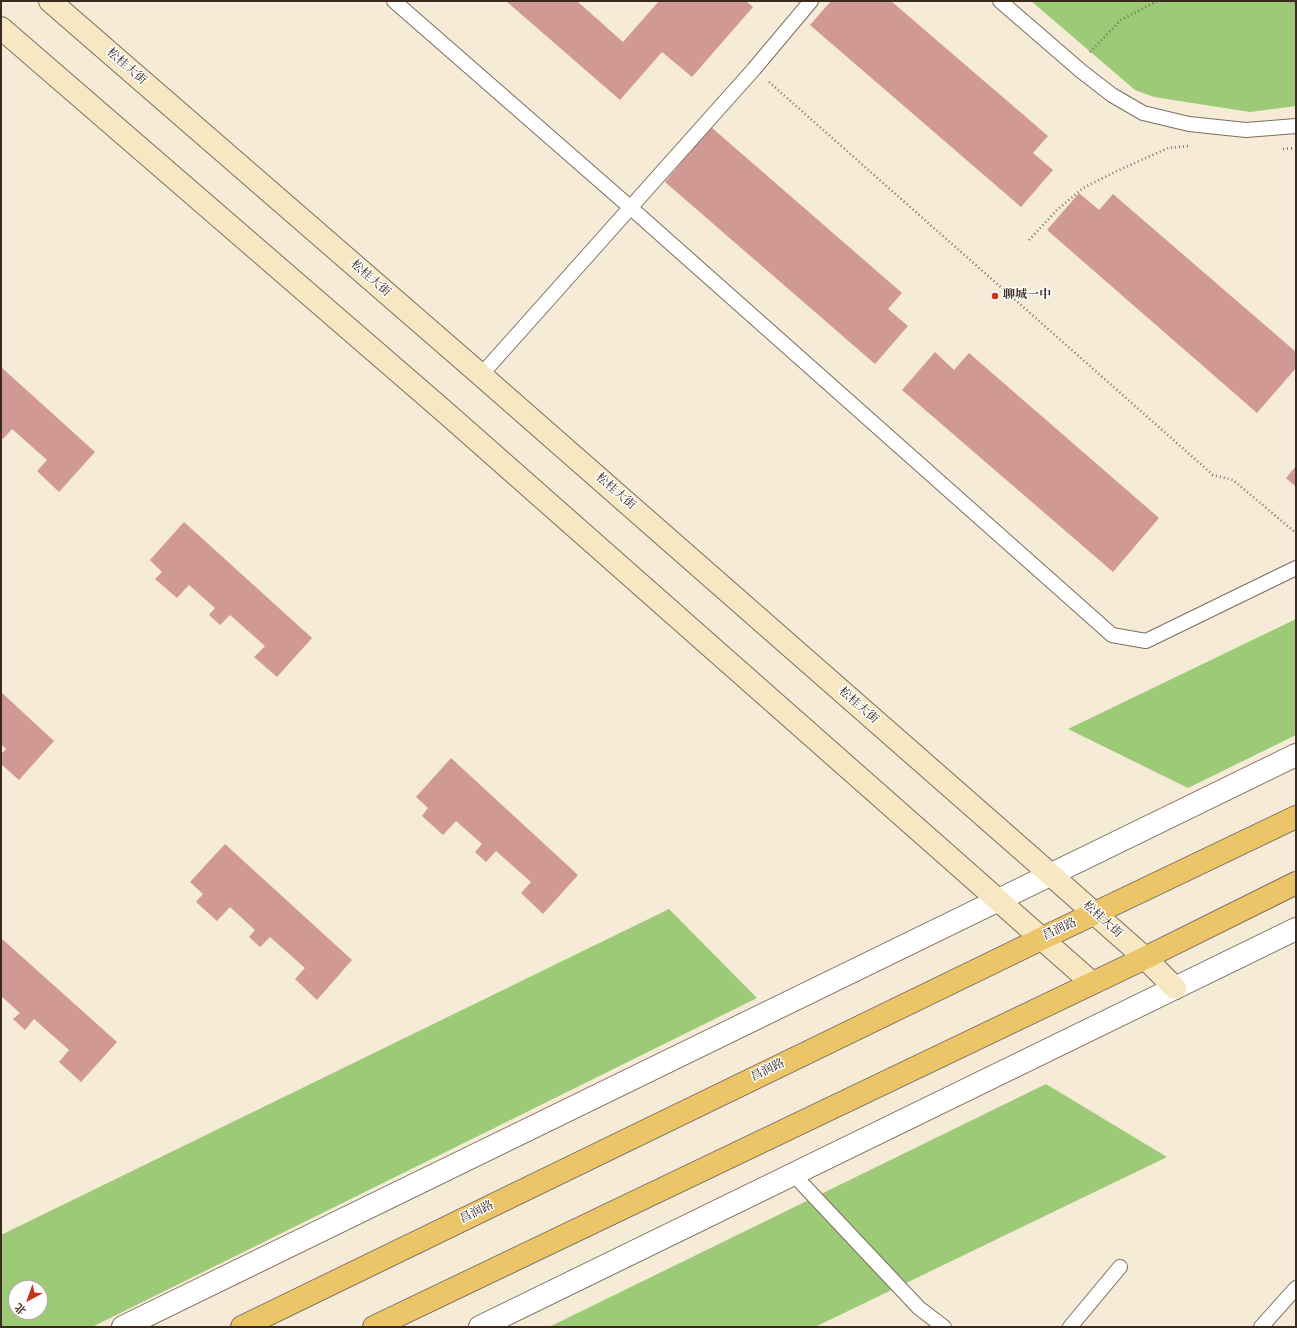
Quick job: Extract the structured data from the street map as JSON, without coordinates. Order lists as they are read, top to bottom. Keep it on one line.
{"streets":{"main road":["松桂大街","昌润路"]},"crossings":[["松桂大街","昌润路"]],"places":["聊城一中"],"north":"bottom left"}
